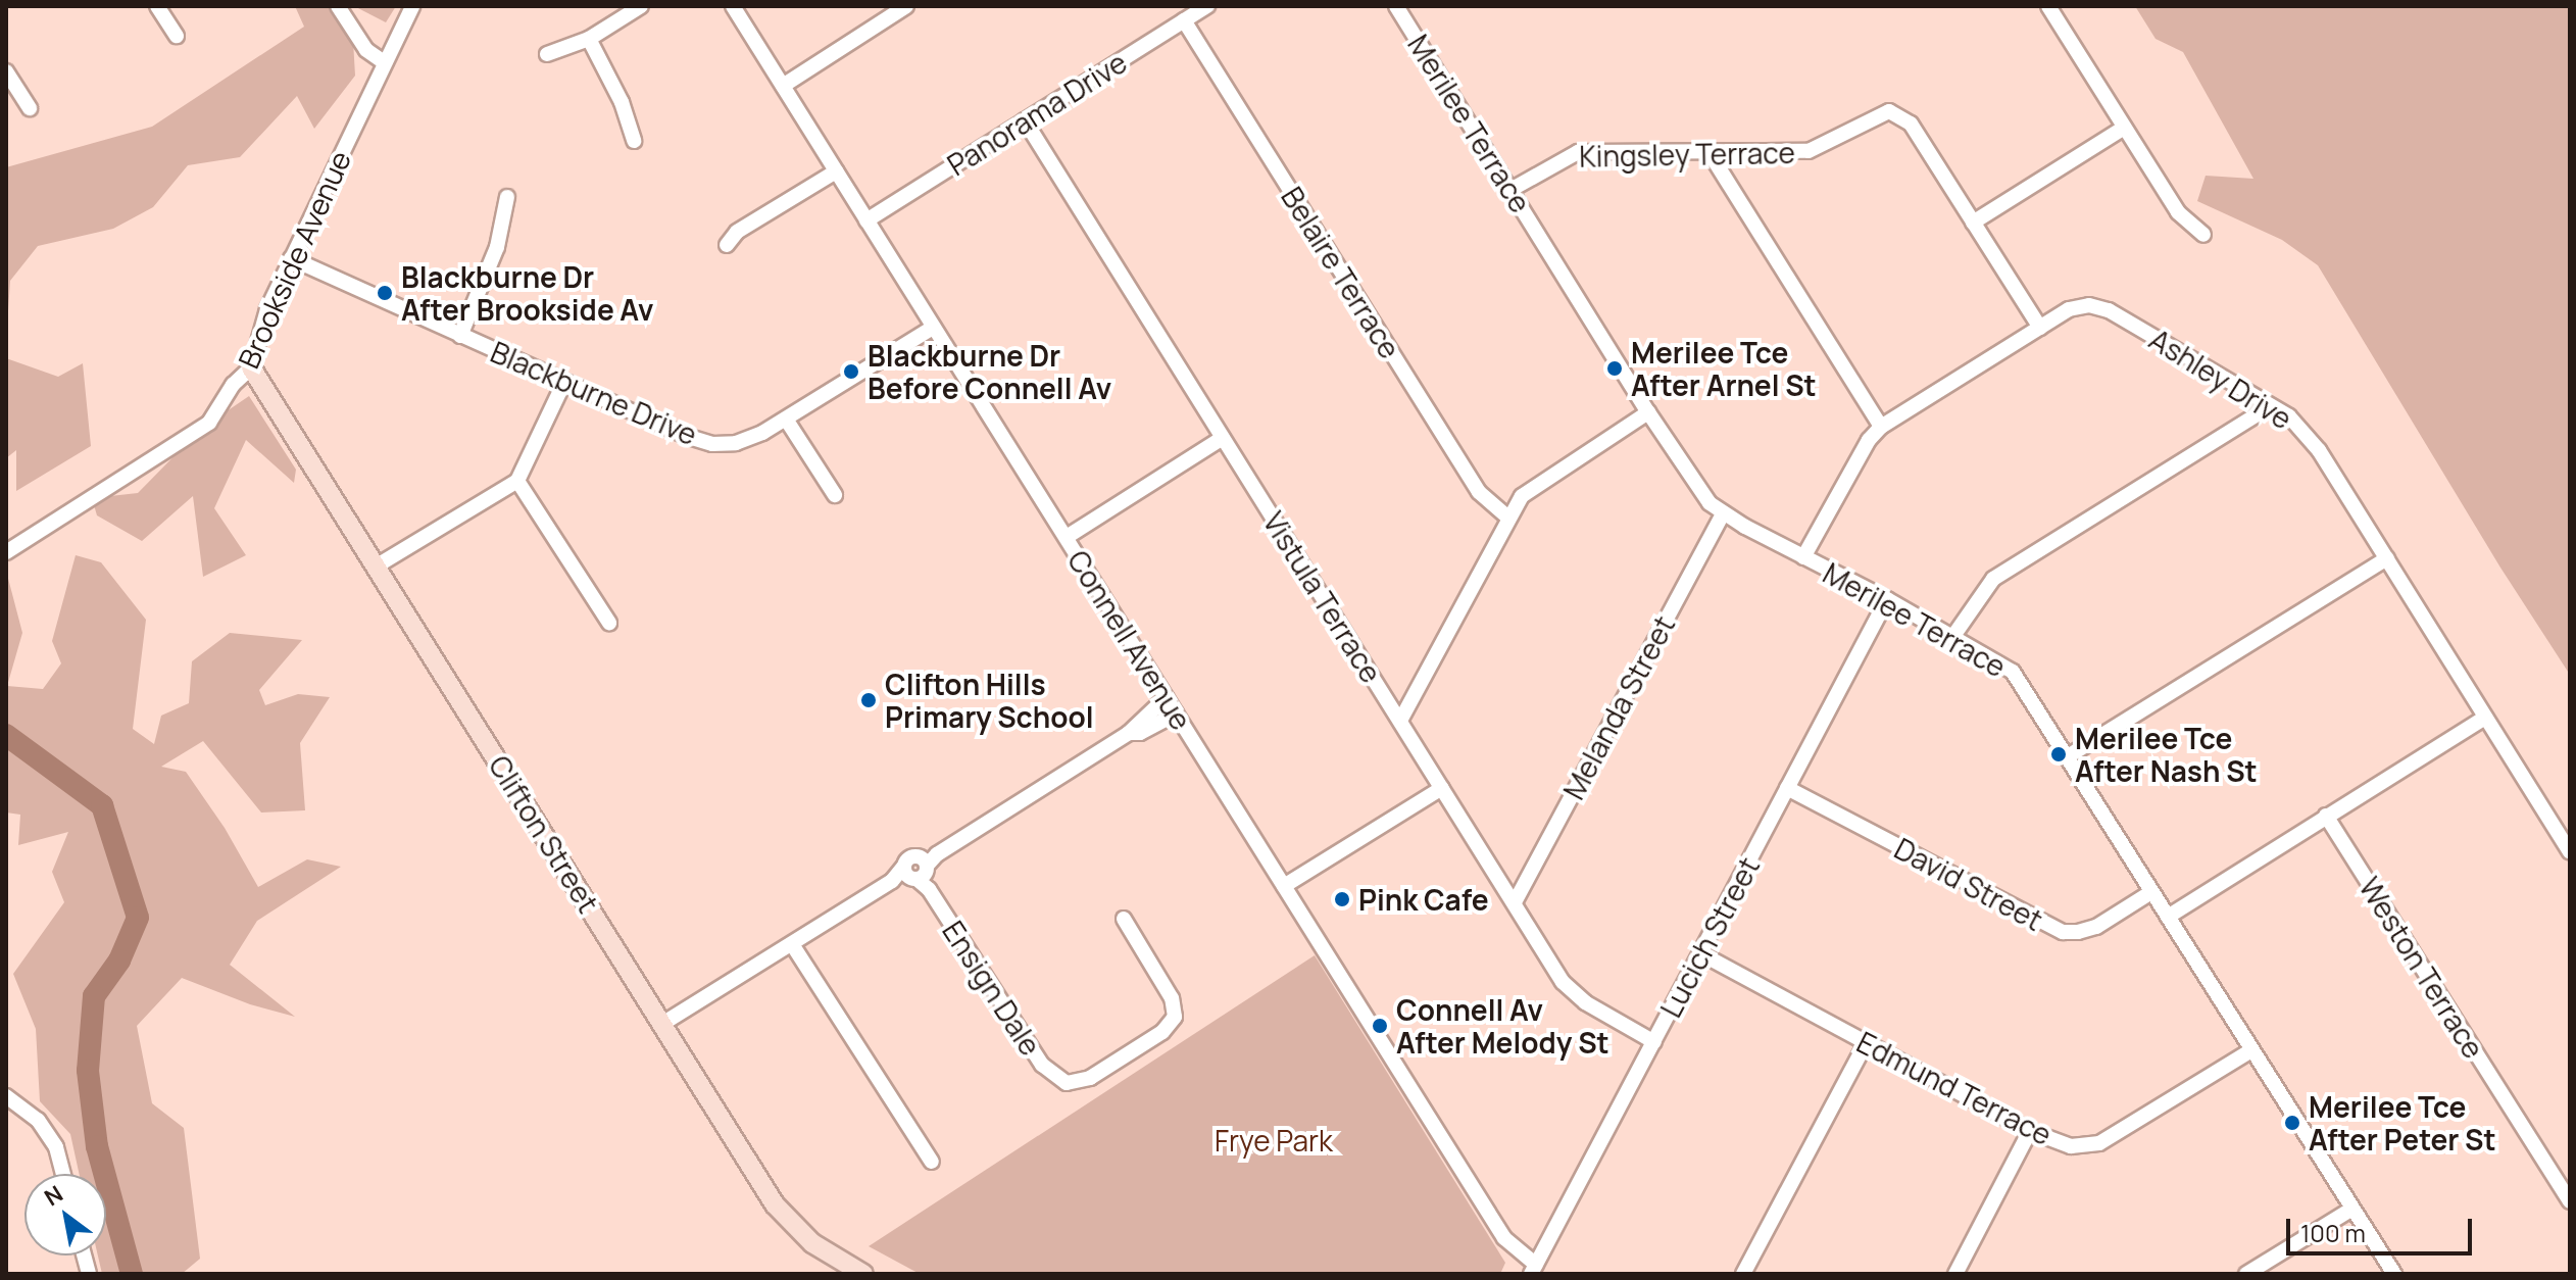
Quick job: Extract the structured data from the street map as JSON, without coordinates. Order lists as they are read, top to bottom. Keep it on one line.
{"streets":{"main road":["Clifton Street"],"street":["Panorama Drive","Merilee Terrace","Kingsley Terrace","Brookside Avenue","Belaire Terrace","Ashley Drive","Blackburne Drive","Vistula Terrace","Connell Avenue","Melanda Street","David Street","Lucich Street","Weston Terrace","Ensign Dale","Edmund Terrace"]},"crossings":[["Panorama Drive","Belaire Terrace"],["Panorama Drive","Vistula Terrace"],["Panorama Drive","Connell Avenue"],["Merilee Terrace","Kingsley Terrace"],["Merilee Terrace","Ashley Drive"],["Merilee Terrace","Melanda Street"],["Merilee Terrace","David Street"],["Merilee Terrace","Lucich Street"],["Merilee Terrace","Edmund Terrace"],["Kingsley Terrace","Ashley Drive"],["Brookside Avenue","Blackburne Drive"],["Brookside Avenue","Clifton Street"],["Blackburne Drive","Connell Avenue"],["Vistula Terrace","Melanda Street"],["Vistula Terrace","Lucich Street"],["Connell Avenue","Lucich Street"],["David Street","Lucich Street"],["Lucich Street","Edmund Terrace"]],"parks":["Frye Park"],"places":["Blackburne Dr After Brookside Av","Merilee Tce After Arnel St","Blackburne Dr Before Connell Av","Clifton Hills Primary School","Merilee Tce After Nash St","Pink Cafe","Connell Av After Melody St","Merilee Tce After Peter St"],"scale_bar":"100 m","north":"top left"}
